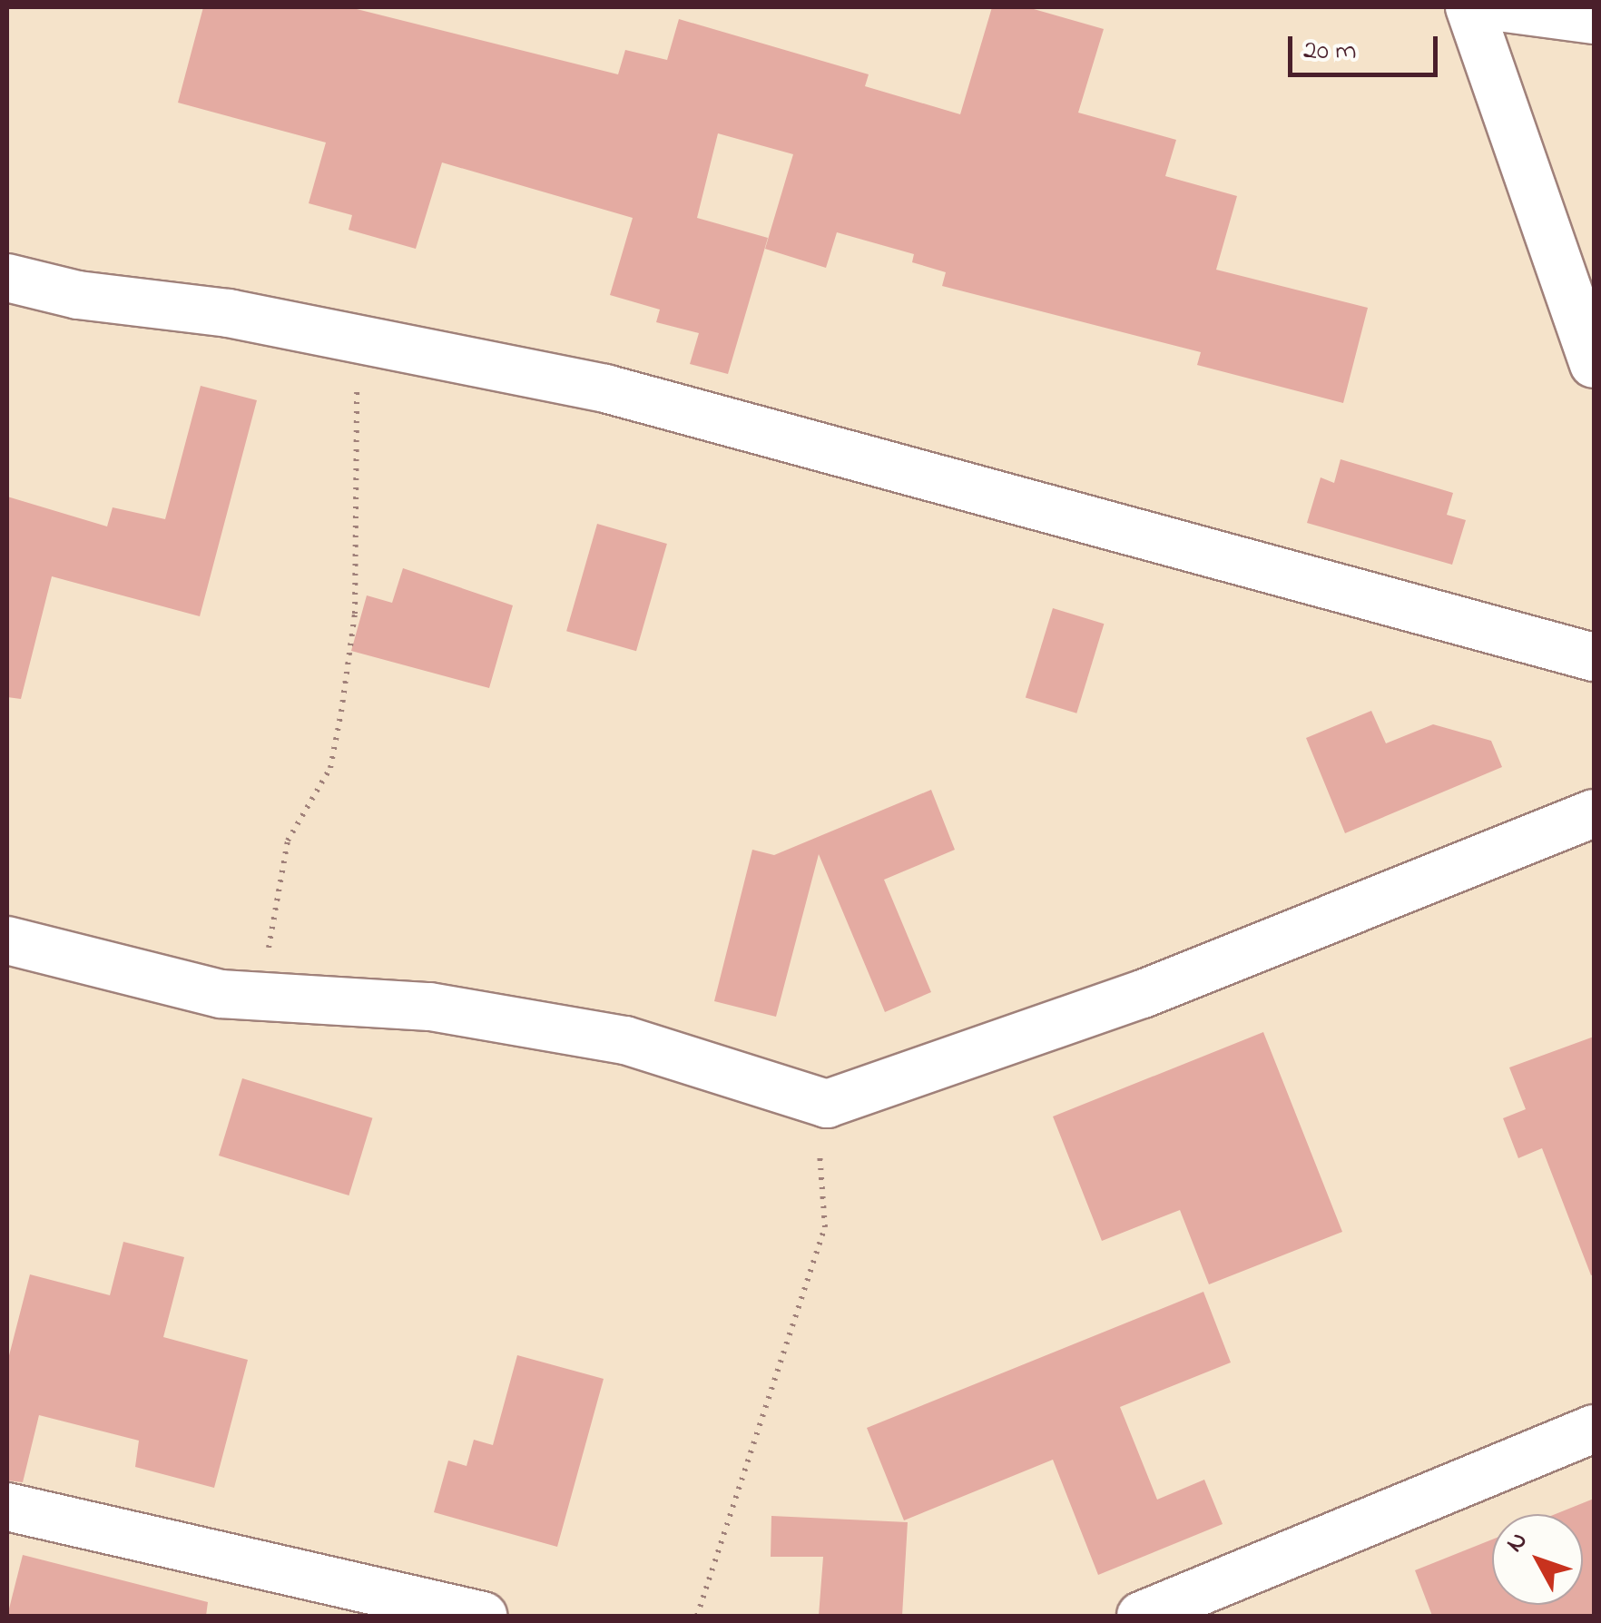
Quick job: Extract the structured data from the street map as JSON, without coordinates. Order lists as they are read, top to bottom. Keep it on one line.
{"scale_bar":"20 m","north":"top left"}
